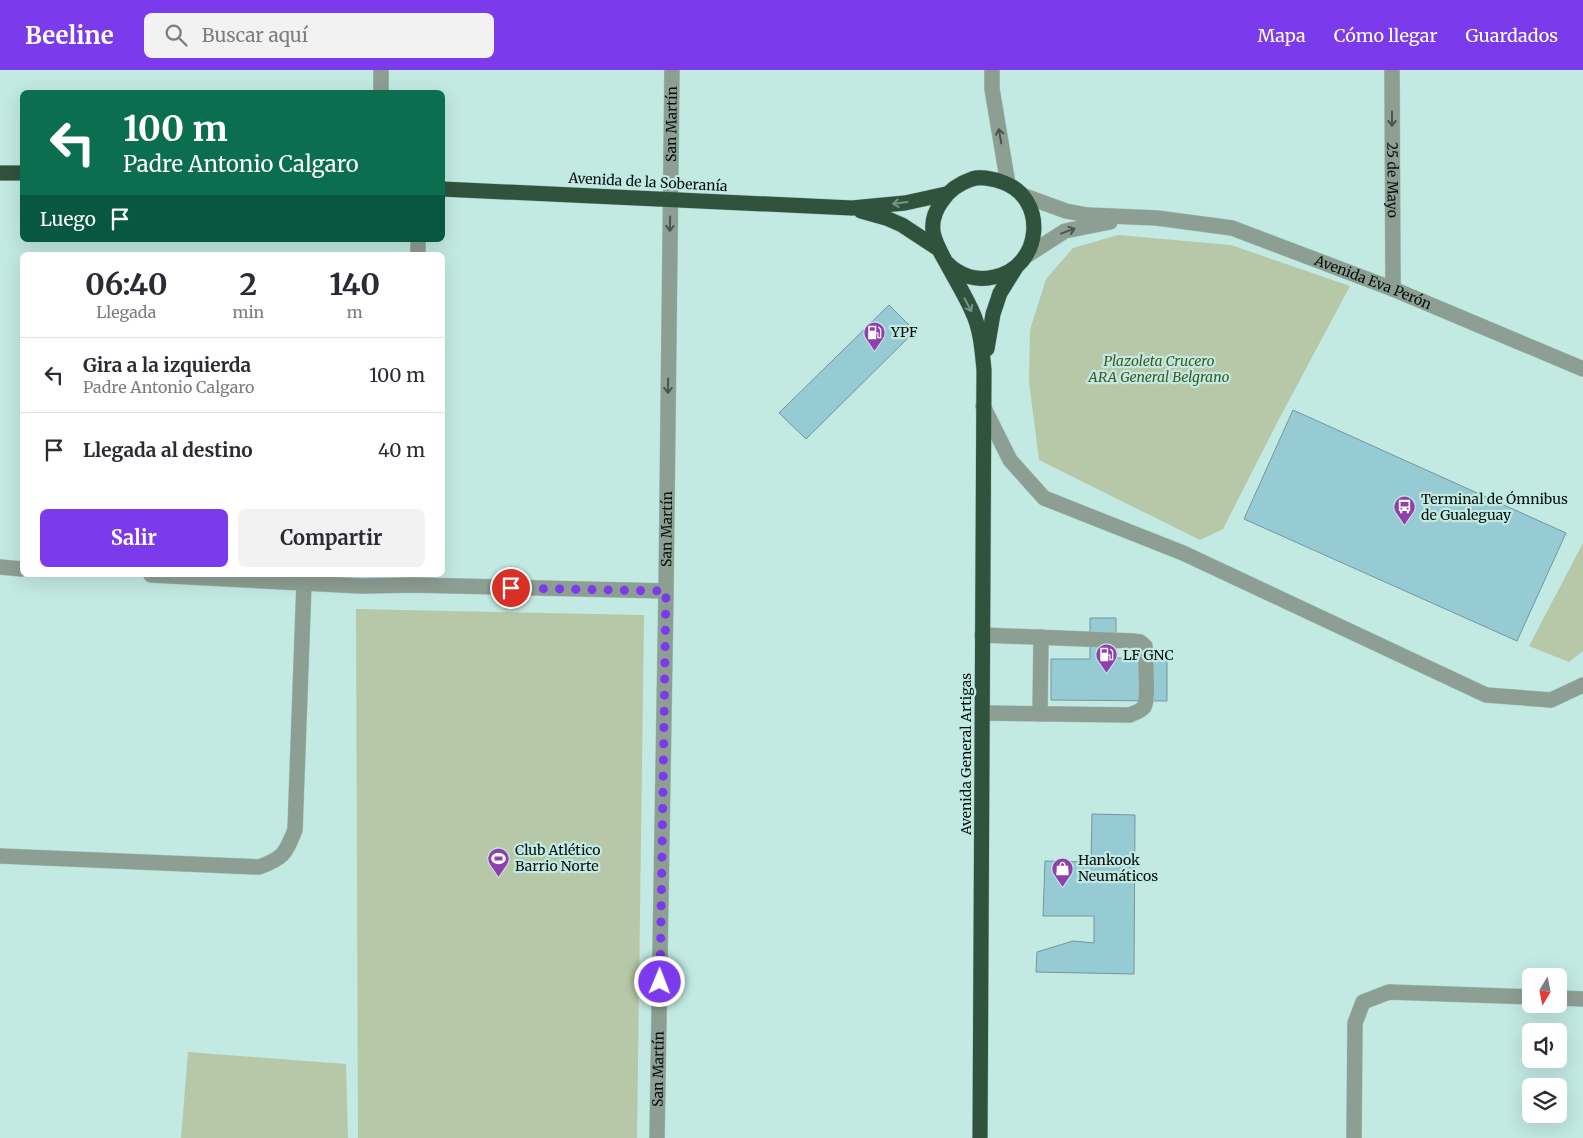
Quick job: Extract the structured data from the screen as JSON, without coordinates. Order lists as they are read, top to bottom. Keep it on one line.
{"streets":{"highway":["Avenida de la Soberanía","Avenida General Artigas"],"street":["San Martín","25 de Mayo","Avenida Eva Perón"]},"crossings":[["San Martín","Avenida de la Soberanía"],["25 de Mayo","Avenida Eva Perón"],["Avenida de la Soberanía","Avenida Eva Perón"],["Avenida de la Soberanía","Avenida General Artigas"],["Avenida Eva Perón","Avenida General Artigas"]],"one_way":["San Martín","25 de Mayo"],"parks":["Plazoleta Crucero ARA General Belgrano"],"places":{"fuel station":["YPF","LF GNC"],"bus stop":["Terminal de Ómnibus de Gualeguay"],"sports":["Club Atlético Barrio Norte"],"shop":["Hankook Neumáticos"]},"north":"bottom","page":{"header":"Beeline","search":"Buscar aquí","nav":["Mapa","Cómo llegar","Guardados"],"turn":["100 m","Padre Antonio Calgaro"],"then":"Luego","eta":["06:40","Llegada","2","min","140","m"],"list":[{"name":"Gira a la izquierda","note":"Padre Antonio Calgaro","value":"100 m"},{"name":"Llegada al destino","value":"40 m"}],"buttons":["Salir","Compartir"]}}
